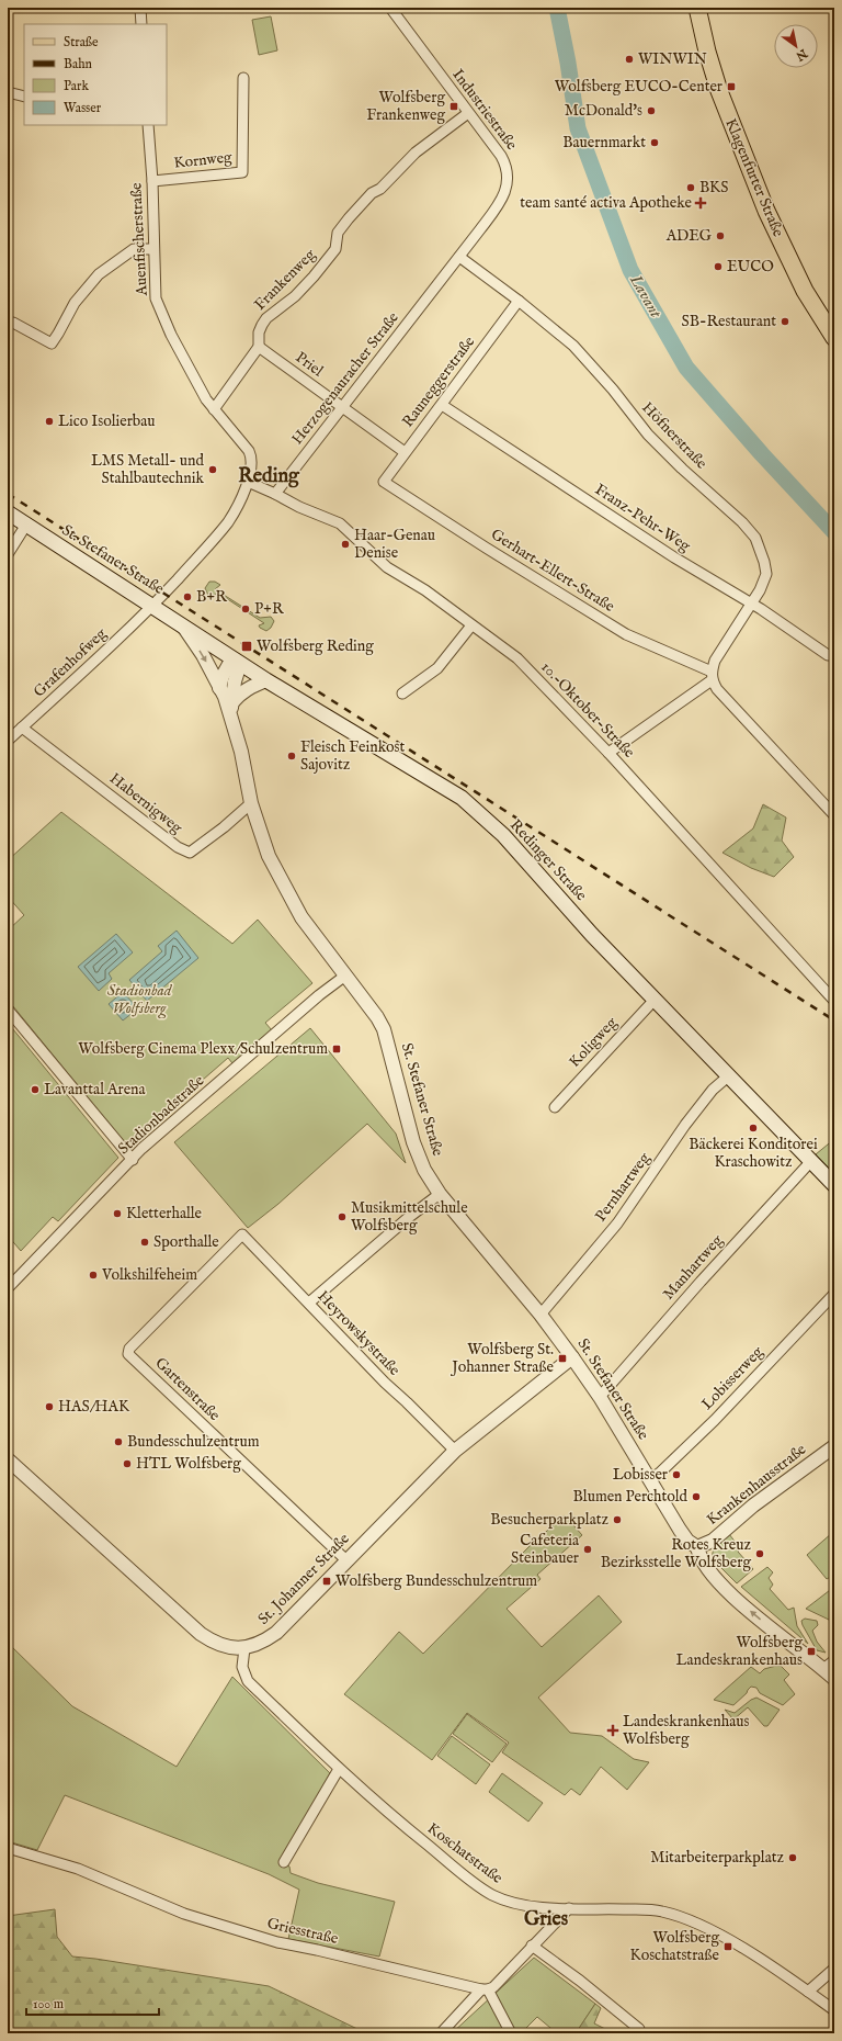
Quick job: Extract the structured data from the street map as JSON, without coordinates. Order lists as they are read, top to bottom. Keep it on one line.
{"streets":{"main road":["Klagenfurter Straße","St. Stefaner Straße","Redinger Straße"],"street":["Industriestraße","Kornweg","Auenfischerstraße","Frankenweg","Priel","Herzogenauracher Straße","Rauneggerstraße","Höfnerstraße","Franz-Pehr-Weg","Gerhart-Ellert-Straße","Grafenhofweg","10.-Oktober-Straße","Habernigweg","Koligweg","Stadionbadstraße","Pernhartweg","Manhartweg","Heyrowskystraße","Lobisserweg","Gartenstraße","Krankenhausstraße","St. Johanner Straße","Koschatstraße","Griesstraße"]},"crossings":[["Industriestraße","Frankenweg"],["Industriestraße","Herzogenauracher Straße"],["Industriestraße","Höfnerstraße"],["Kornweg","Auenfischerstraße"],["Auenfischerstraße","Frankenweg"],["Auenfischerstraße","St. Stefaner Straße"],["Auenfischerstraße","Grafenhofweg"],["Frankenweg","Priel"],["Priel","Herzogenauracher Straße"],["Priel","Rauneggerstraße"],["Herzogenauracher Straße","Höfnerstraße"],["Herzogenauracher Straße","10.-Oktober-Straße"],["Rauneggerstraße","Höfnerstraße"],["Rauneggerstraße","Franz-Pehr-Weg"],["Rauneggerstraße","Gerhart-Ellert-Straße"],["Höfnerstraße","Franz-Pehr-Weg"],["Höfnerstraße","Gerhart-Ellert-Straße"],["St. Stefaner Straße","Grafenhofweg"],["St. Stefaner Straße","Habernigweg"],["St. Stefaner Straße","Redinger Straße"],["St. Stefaner Straße","Stadionbadstraße"],["St. Stefaner Straße","Pernhartweg"],["St. Stefaner Straße","Manhartweg"],["St. Stefaner Straße","Lobisserweg"],["St. Stefaner Straße","Krankenhausstraße"],["St. Stefaner Straße","St. Johanner Straße"],["Grafenhofweg","Habernigweg"],["Redinger Straße","Koligweg"],["Redinger Straße","Pernhartweg"],["Redinger Straße","Manhartweg"],["Heyrowskystraße","Gartenstraße"],["Heyrowskystraße","St. Johanner Straße"],["Gartenstraße","St. Johanner Straße"],["St. Johanner Straße","Koschatstraße"]],"districts":["Reding","Gries"],"water":["Lavant"],"parks":["Stadionbad Wolfsberg"],"places":{"other":["WINWIN","McDonald's","Bauernmarkt","BKS","ADEG","EUCO","SB-Restaurant","Lico Isolierbau","LMS Metall- und Stahlbautechnik","Haar-Genau Denise","B+R","P+R","Fleisch Feinkost Sajovitz","Lavanttal Arena","Bäckerei Konditorei Kraschowitz","Kletterhalle","Musikmittelschule Wolfsberg","Sporthalle","Volkshilfeheim","HAS/HAK","Bundesschulzentrum","HTL Wolfsberg","Lobisser","Blumen Perchtold","Besucherparkplatz","Cafeteria Steinbauer","Rotes Kreuz Bezirksstelle Wolfsberg","Mitarbeiterparkplatz"],"transit":["Wolfsberg EUCO-Center","Wolfsberg Frankenweg","Wolfsberg Reding","Wolfsberg Cinema Plexx/Schulzentrum","Wolfsberg St. Johanner Straße","Wolfsberg Bundesschulzentrum","Wolfsberg Landeskrankenhaus","Wolfsberg Koschatstraße"],"health":["team santé activa Apotheke","Landeskrankenhaus Wolfsberg"]},"legend":["Straße","Bahn","Park","Wasser"],"scale_bar":"100 m","north":"bottom right"}
